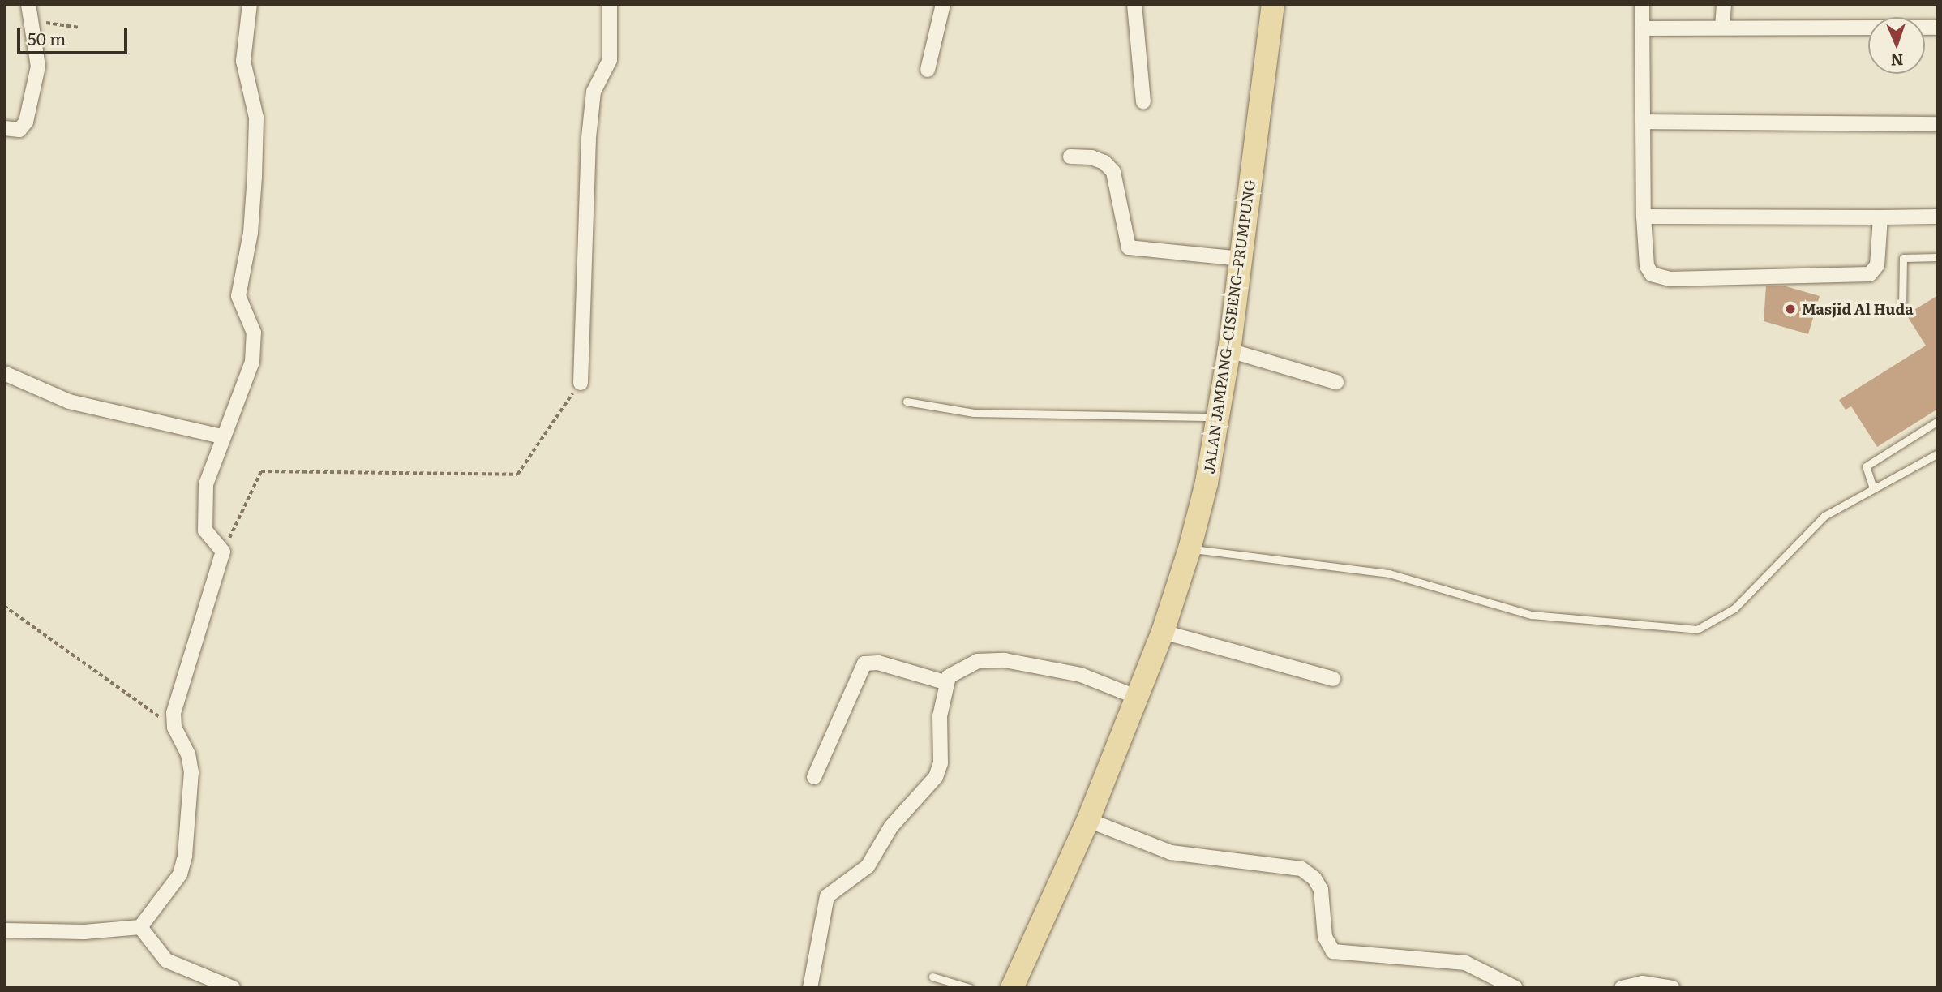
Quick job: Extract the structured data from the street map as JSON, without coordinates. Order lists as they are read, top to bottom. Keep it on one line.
{"streets":{"main road":["JALAN JAMPANG–CISEENG–PRUMPUNG"]},"places":["Masjid Al Huda"],"scale_bar":"50 m","north":"bottom"}
